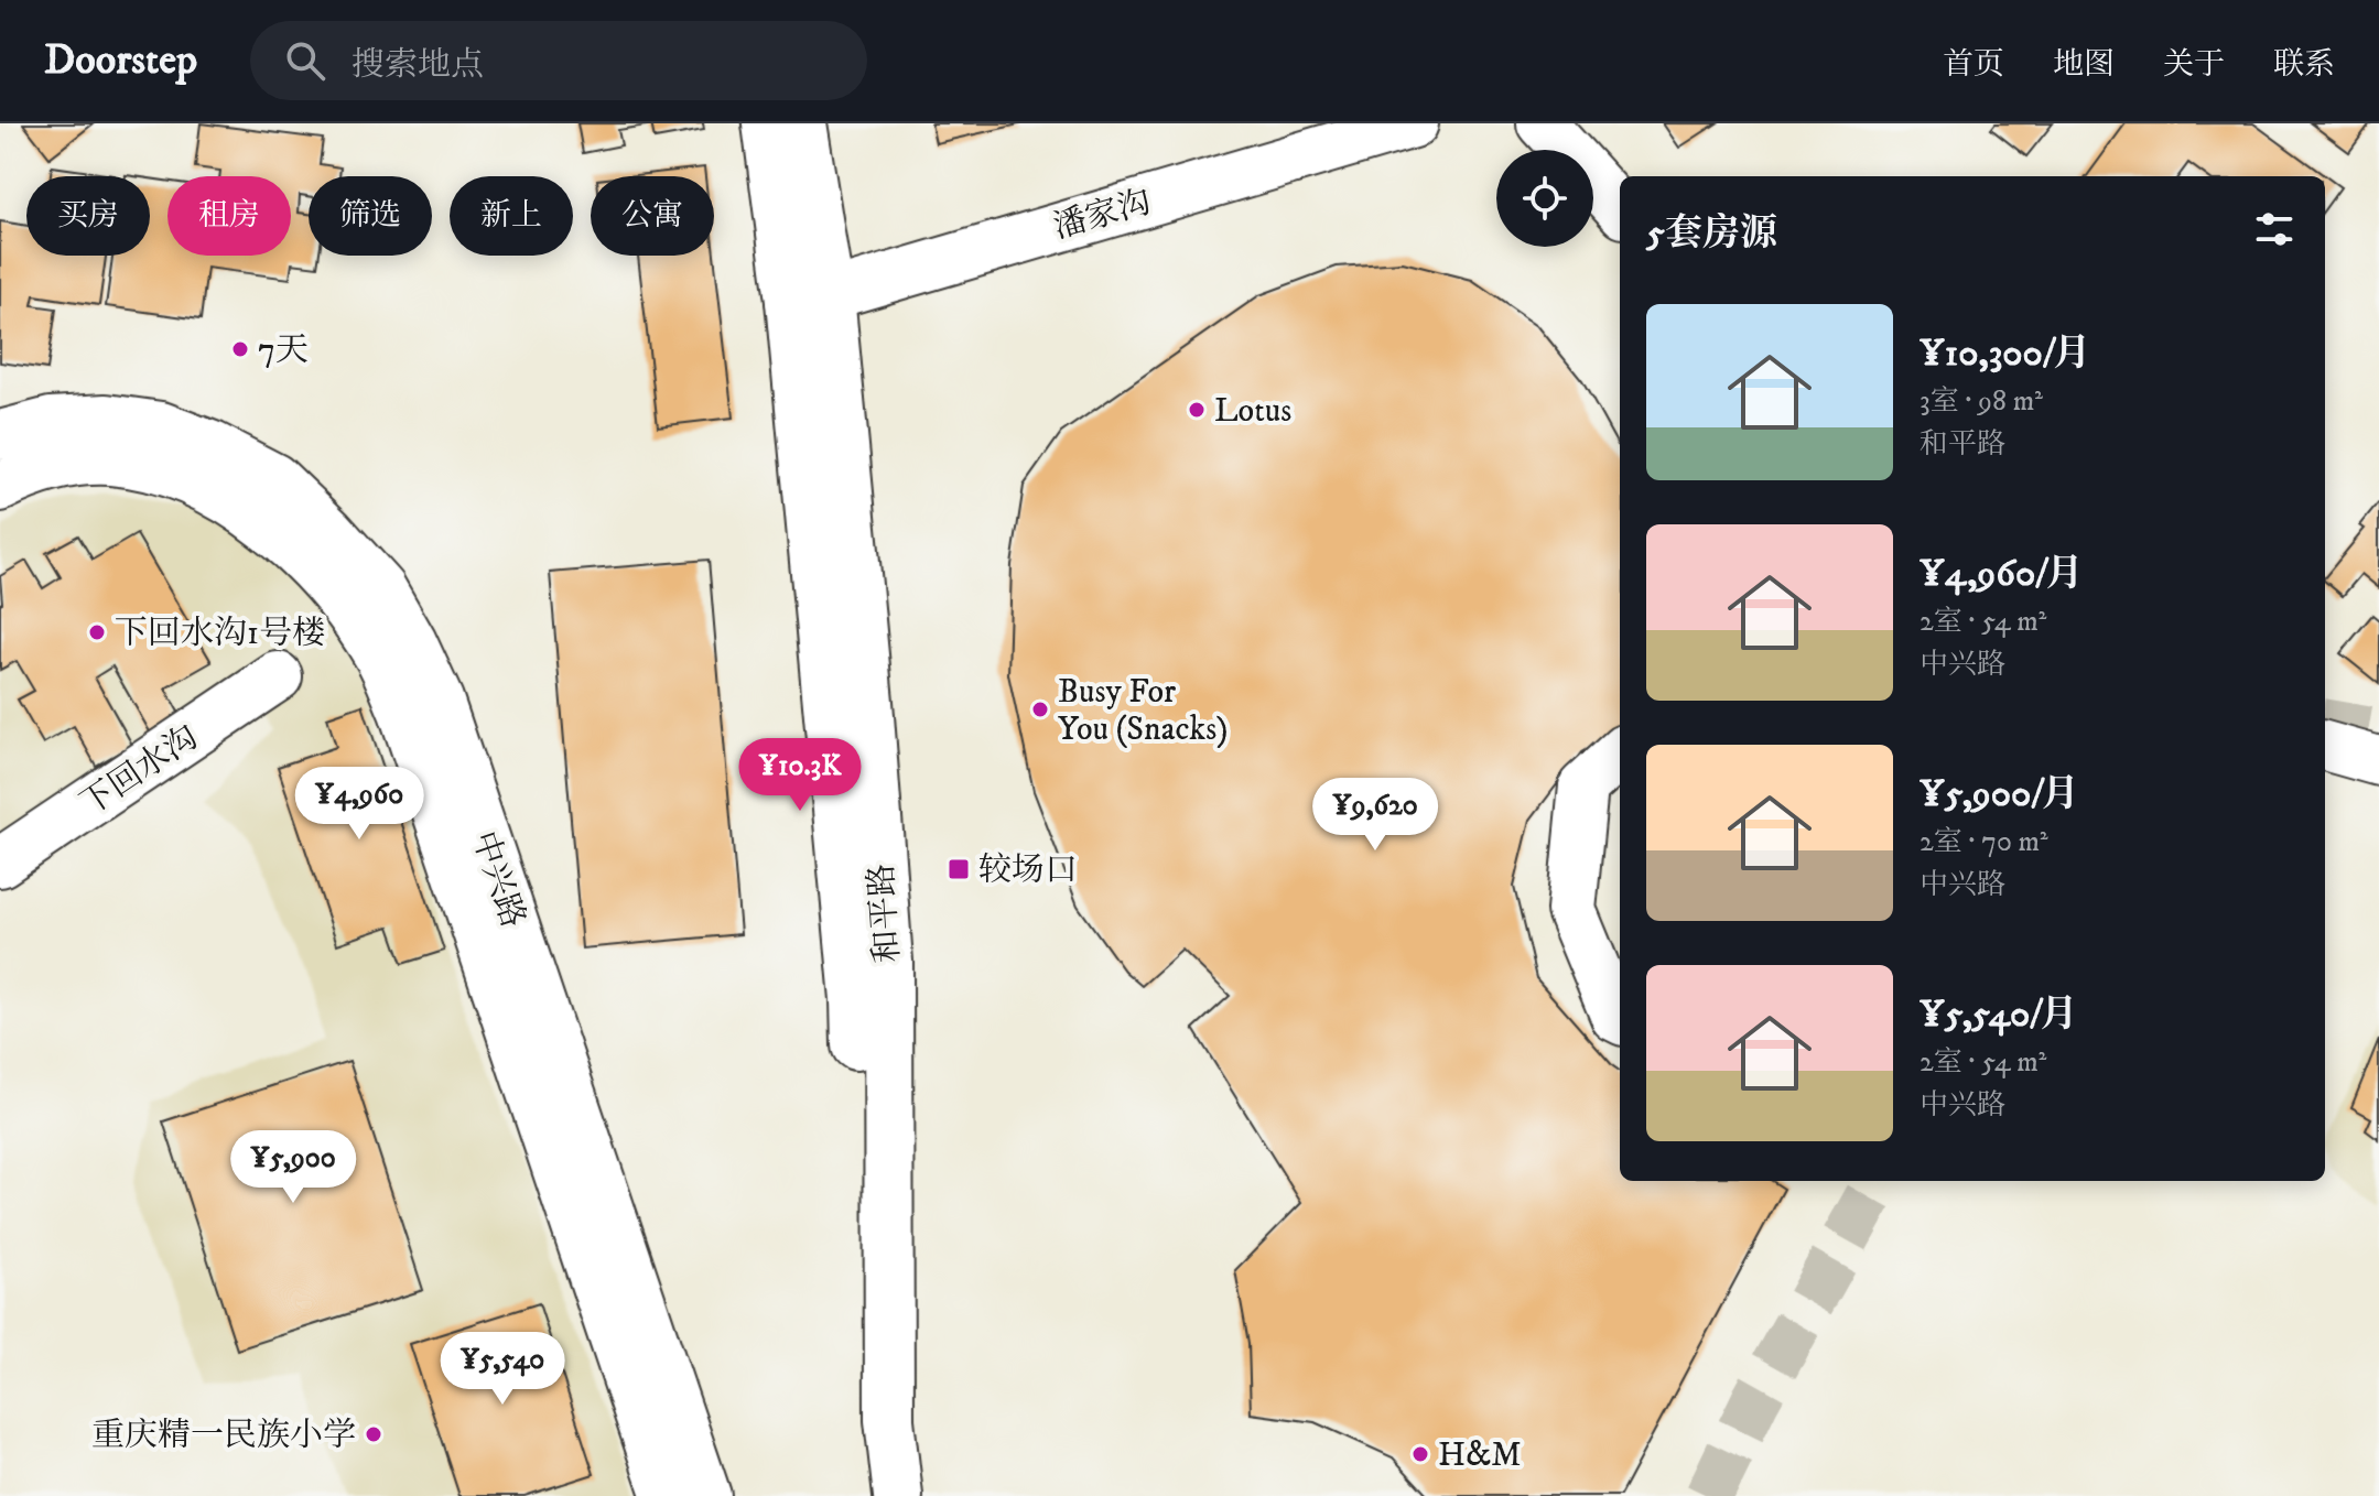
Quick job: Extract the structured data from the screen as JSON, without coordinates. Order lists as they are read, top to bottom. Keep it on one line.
{"streets":{"street":["潘家沟","下回水沟","中兴路","和平路"]},"crossings":[["潘家沟","和平路"]],"places":{"other":["7天","Lotus","下回水沟1号楼","Busy For You (Snacks)","重庆精一民族小学","H&M"],"transit":["较场口"]},"page":{"header":"Doorstep","search":"搜索地点","nav":["首页","地图","关于","联系"],"chip":["买房","租房","筛选","新上","公寓"],"heading":"5套房源","list":[{"name":"¥10,300/月","note":"3室 · 98 m² · 和平路"},{"name":"¥4,960/月","note":"2室 · 54 m² · 中兴路"},{"name":"¥5,900/月","note":"2室 · 70 m² · 中兴路"},{"name":"¥5,540/月","note":"2室 · 54 m² · 中兴路"}],"price":["¥10.3K","¥4,960","¥9,620","¥5,900","¥5,540"]}}
